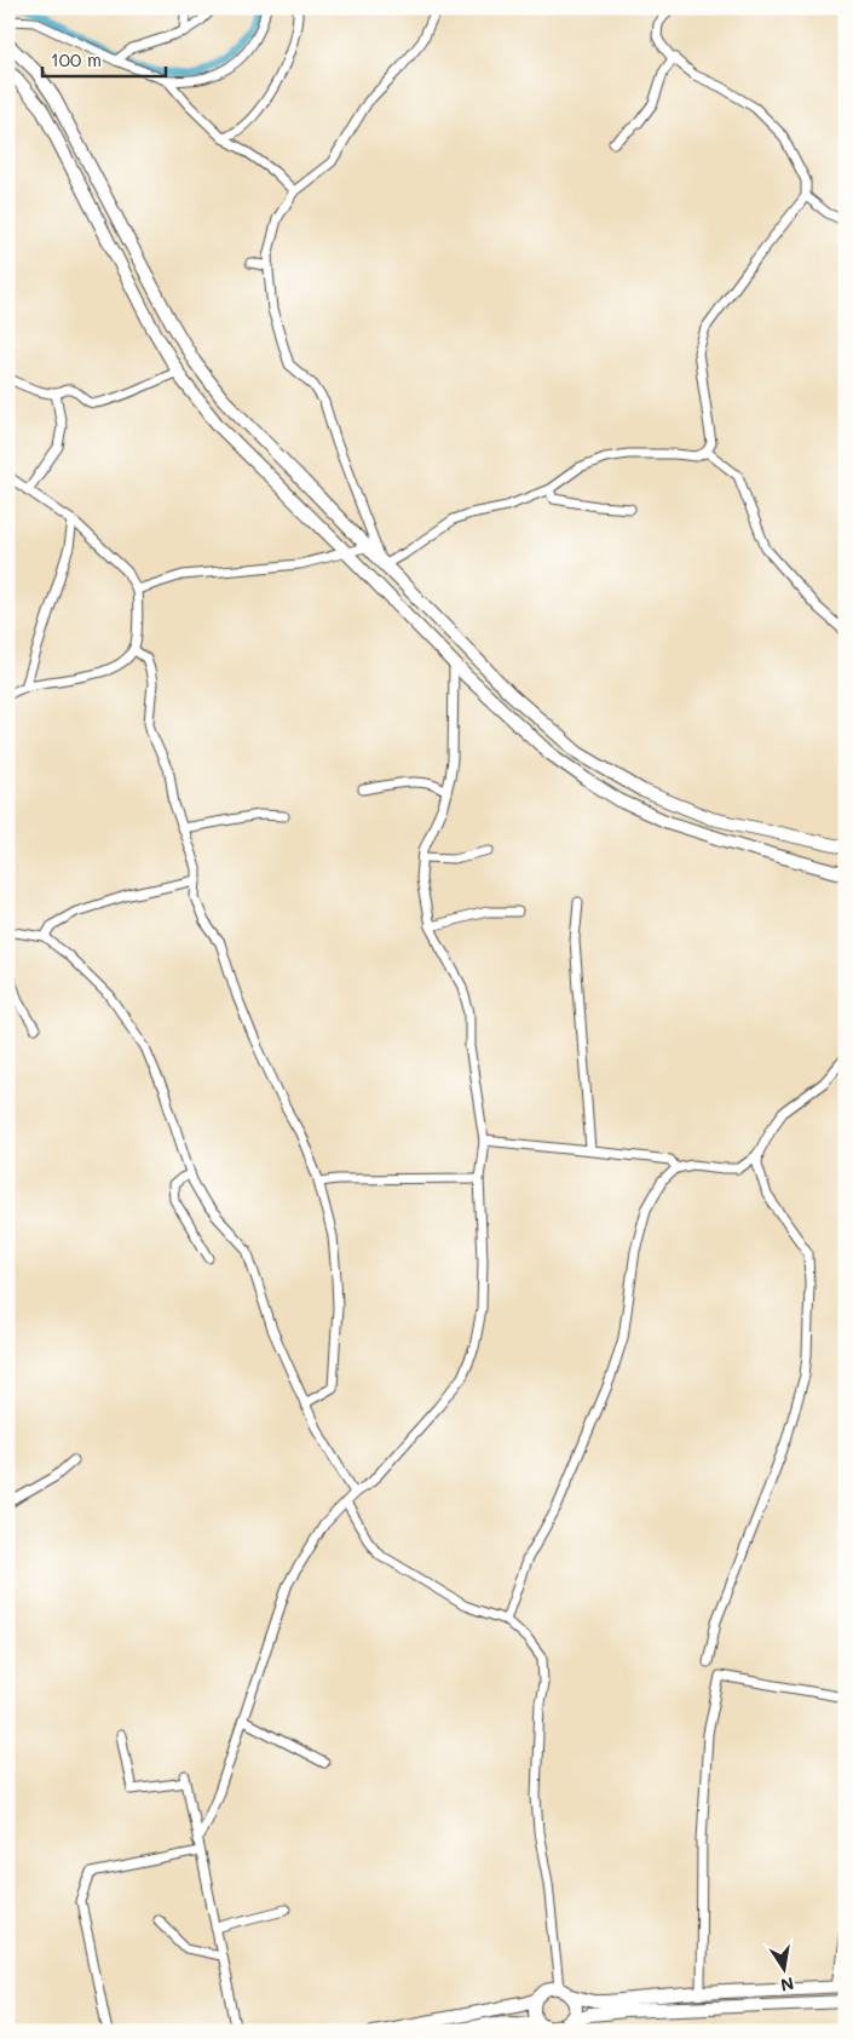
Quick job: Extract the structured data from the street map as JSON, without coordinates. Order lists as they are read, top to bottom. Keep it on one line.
{"scale_bar":"100 m","north":"bottom"}
